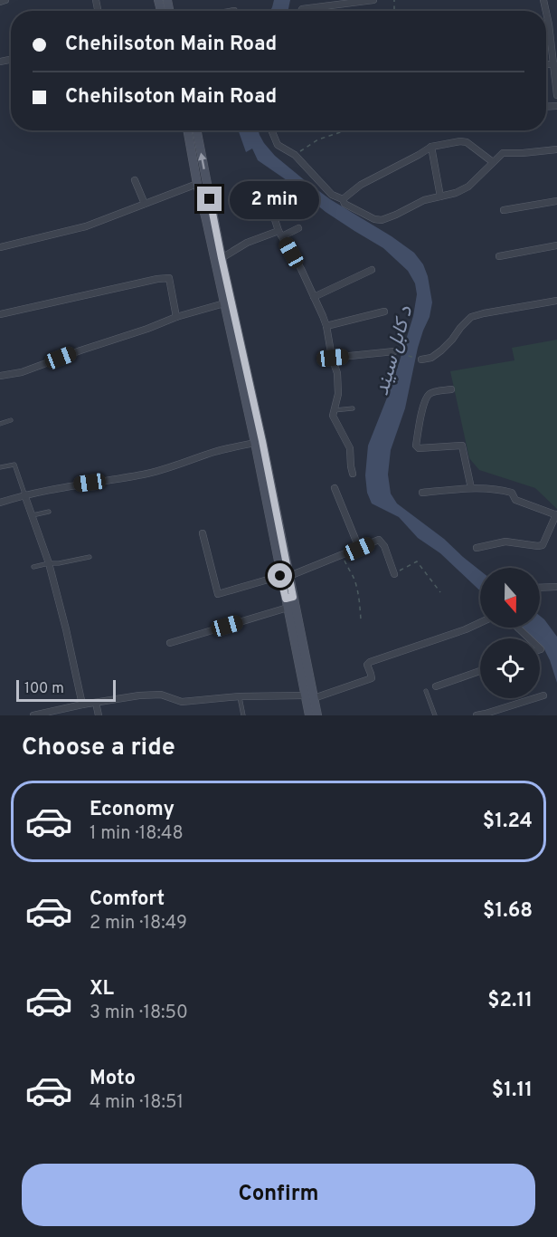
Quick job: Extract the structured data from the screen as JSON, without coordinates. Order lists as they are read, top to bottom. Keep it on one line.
{"water":["د کابل سيند"],"scale_bar":"100 m","north":"bottom","page":{"banner":["Chehilsoton Main Road","Chehilsoton Main Road"],"bubble":"2 min","scale":"100 m","heading":"Choose a ride","list":[{"name":"Economy","note":"1 min · 18:48","value":"$1.24"},{"name":"Comfort","note":"2 min · 18:49","value":"$1.68"},{"name":"XL","note":"3 min · 18:50","value":"$2.11"},{"name":"Moto","note":"4 min · 18:51","value":"$1.11"}],"buttons":"Confirm"}}
